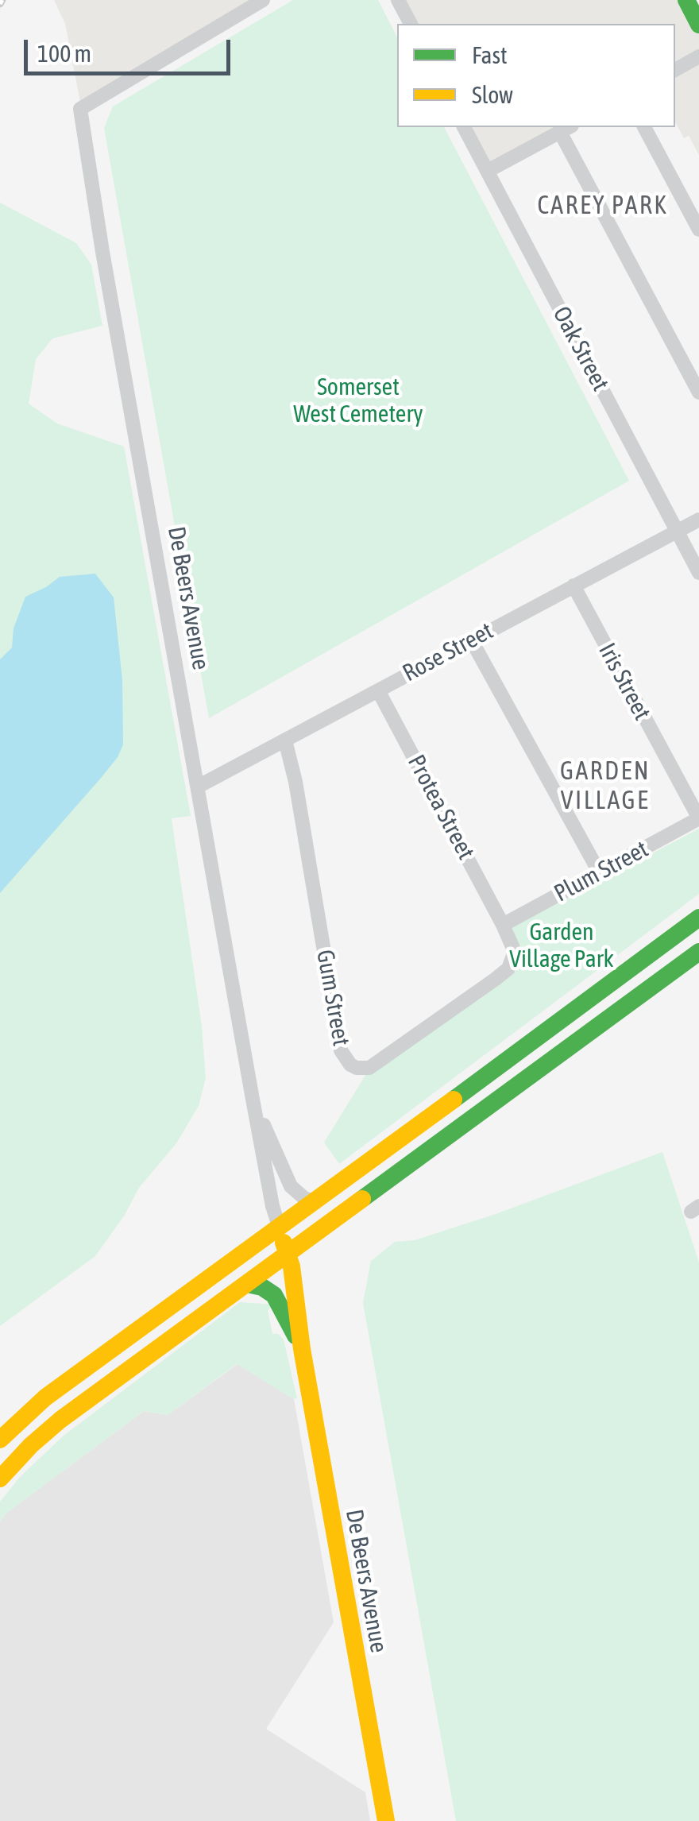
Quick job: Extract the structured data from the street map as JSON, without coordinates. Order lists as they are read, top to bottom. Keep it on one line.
{"streets":{"main road":["De Beers Avenue"],"street":["Oak Street","Rose Street","Iris Street","Protea Street","Plum Street","Gum Street"]},"crossings":[["Oak Street","Rose Street"],["De Beers Avenue","Rose Street"],["Rose Street","Iris Street"],["Rose Street","Protea Street"],["Rose Street","Gum Street"],["Iris Street","Plum Street"],["Protea Street","Plum Street"],["Protea Street","Gum Street"],["Plum Street","Gum Street"]],"districts":["CAREY PARK","GARDEN VILLAGE"],"parks":["Somerset West Cemetery","Garden Village Park"],"legend":["Fast","Slow"],"scale_bar":"100 m"}
